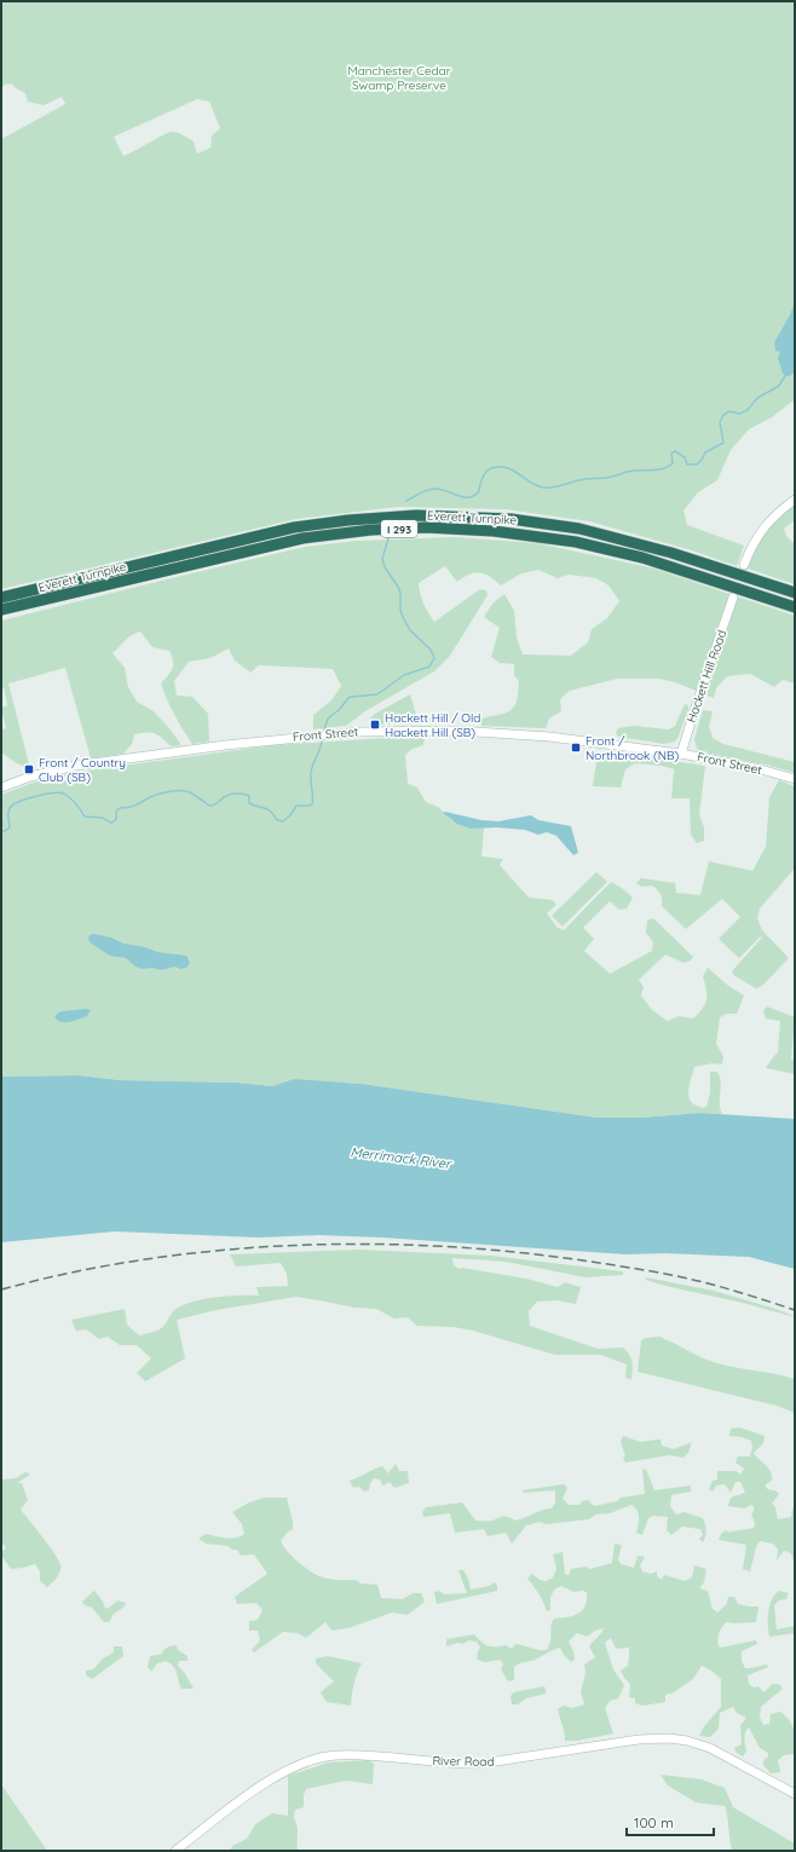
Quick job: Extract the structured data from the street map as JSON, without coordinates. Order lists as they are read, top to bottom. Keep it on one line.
{"streets":{"highway":["Everett Turnpike","I 293"],"street":["Hackett Hill Road","Front Street","River Road"]},"crossings":[["Hackett Hill Road","Front Street"]],"water":["Merrimack River"],"parks":["Manchester Cedar Swamp Preserve"],"places":{"transit":["Hackett Hill / Old Hackett Hill (SB)","Front / Northbrook (NB)","Front / Country Club (SB)"]},"scale_bar":"100 m"}
